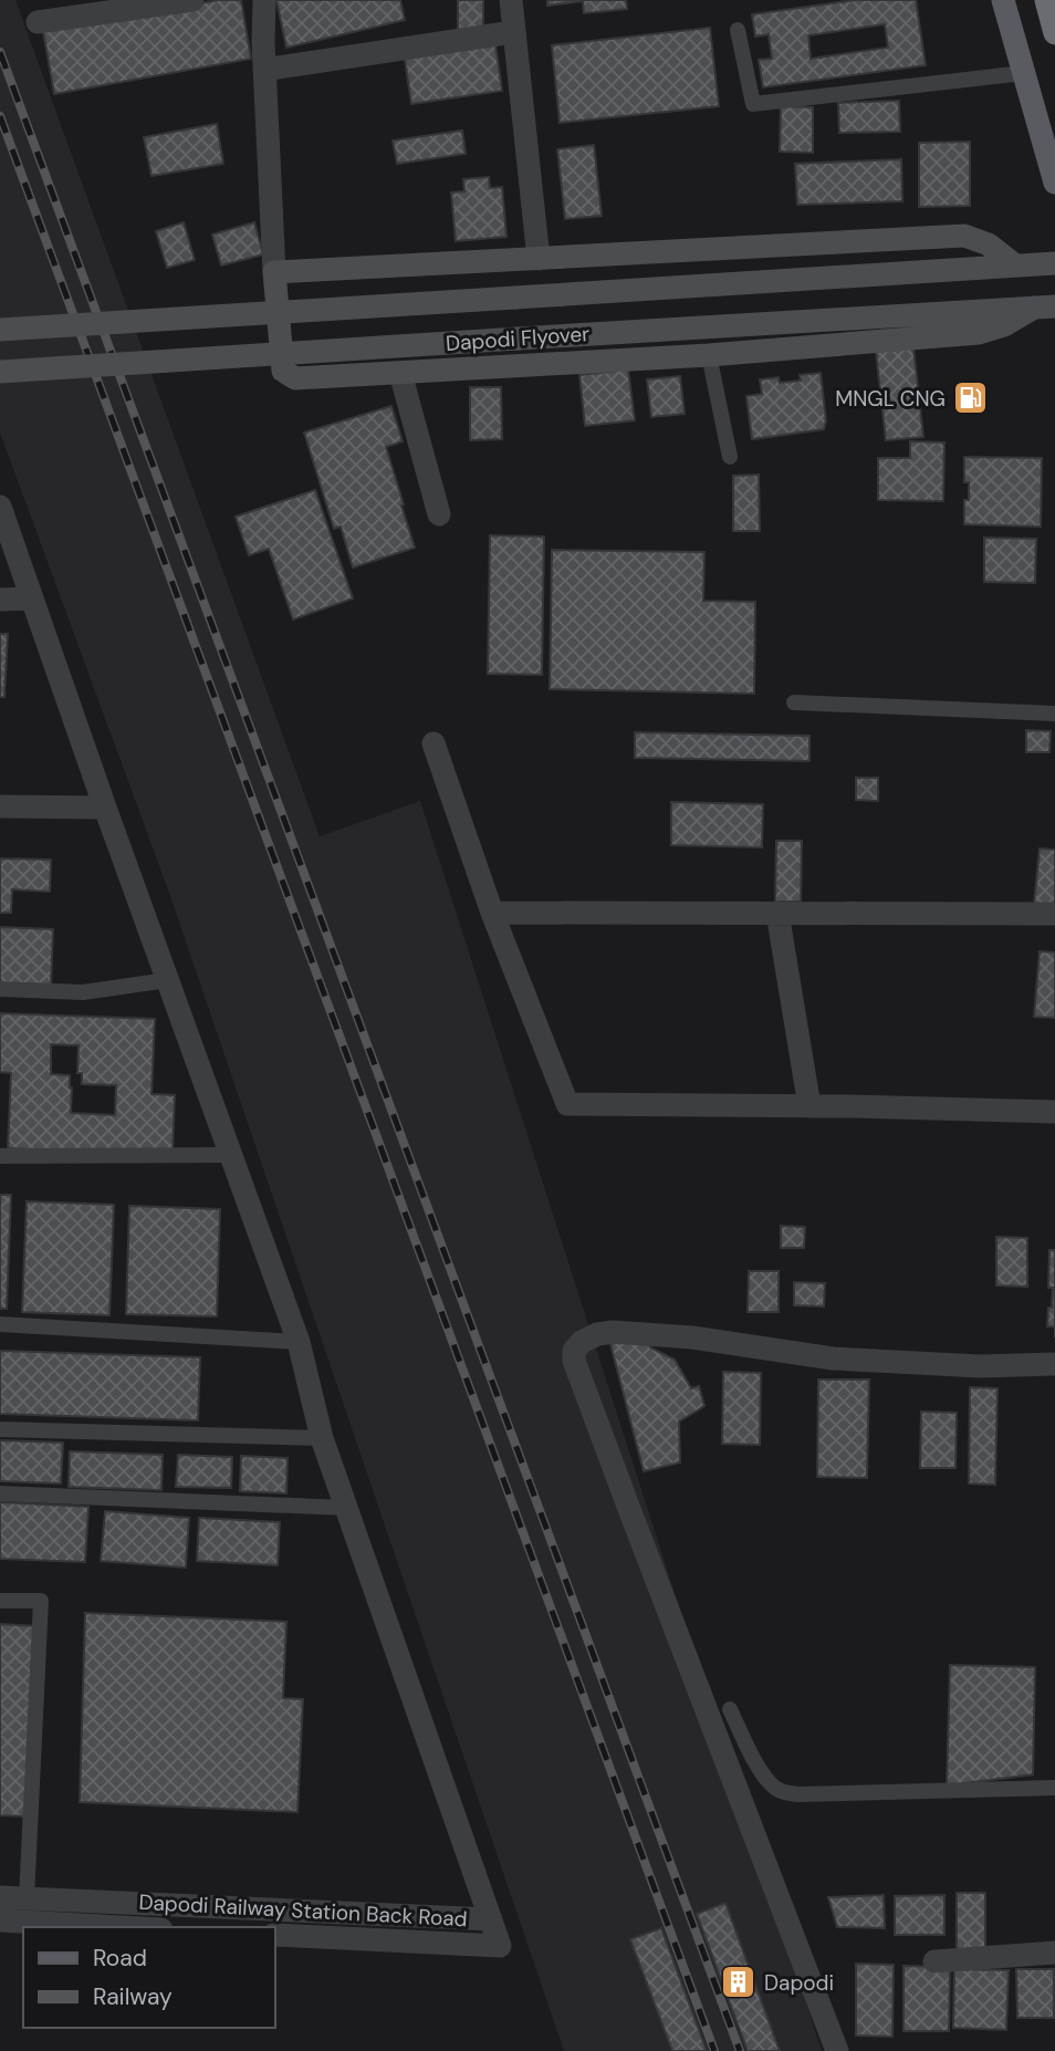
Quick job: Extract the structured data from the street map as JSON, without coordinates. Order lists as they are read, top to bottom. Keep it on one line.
{"streets":{"main road":["Dapodi Flyover"],"street":["Dapodi Railway Station Back Road"]},"places":{"fuel station":["MNGL CNG"],"building":["Dapodi"]},"legend":["Road","Railway"]}
